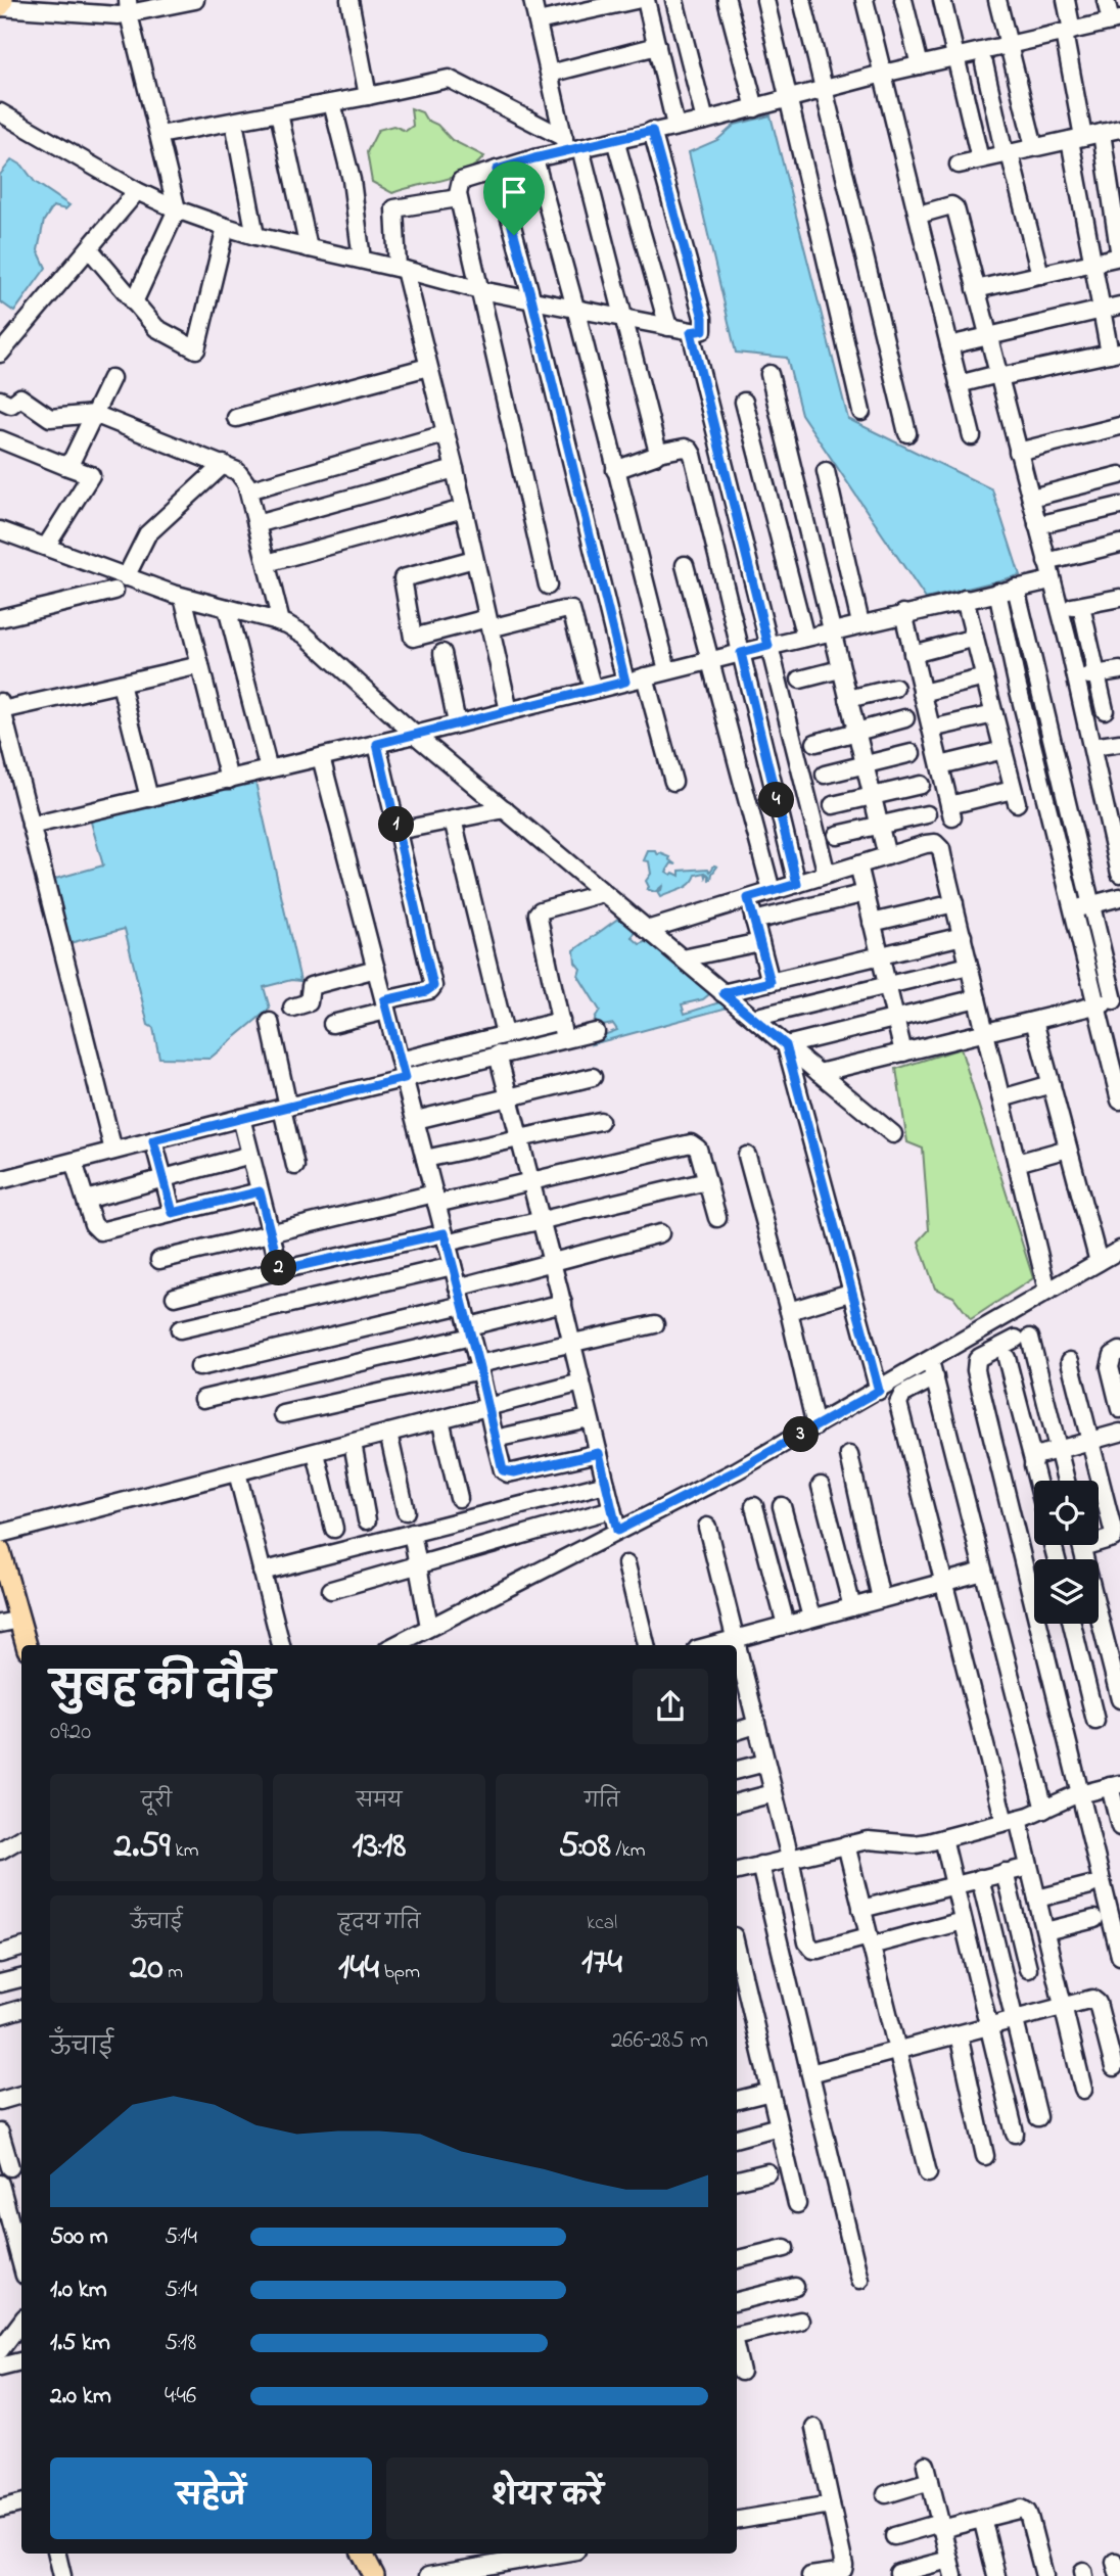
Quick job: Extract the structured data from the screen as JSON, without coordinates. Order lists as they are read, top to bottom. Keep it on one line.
{"page":{"pins":["4","1","2","3"],"heading":["सुबह की दौड़","09:20"],"stats":[["दूरी","2.59 km"],["समय","13:18"],["गति","5:08 /km"],["ऊँचाई","20 m"],["हृदय गति","144 bpm"],["kcal","174"]],"chart":["ऊँचाई","266–285 m"],"list":[{"name":"500 m","note":"5:14"},{"name":"1.0 km","note":"5:14"},{"name":"1.5 km","note":"5:18"},{"name":"2.0 km","note":"4:46"}],"buttons":["सहेजें","शेयर करें"]}}
